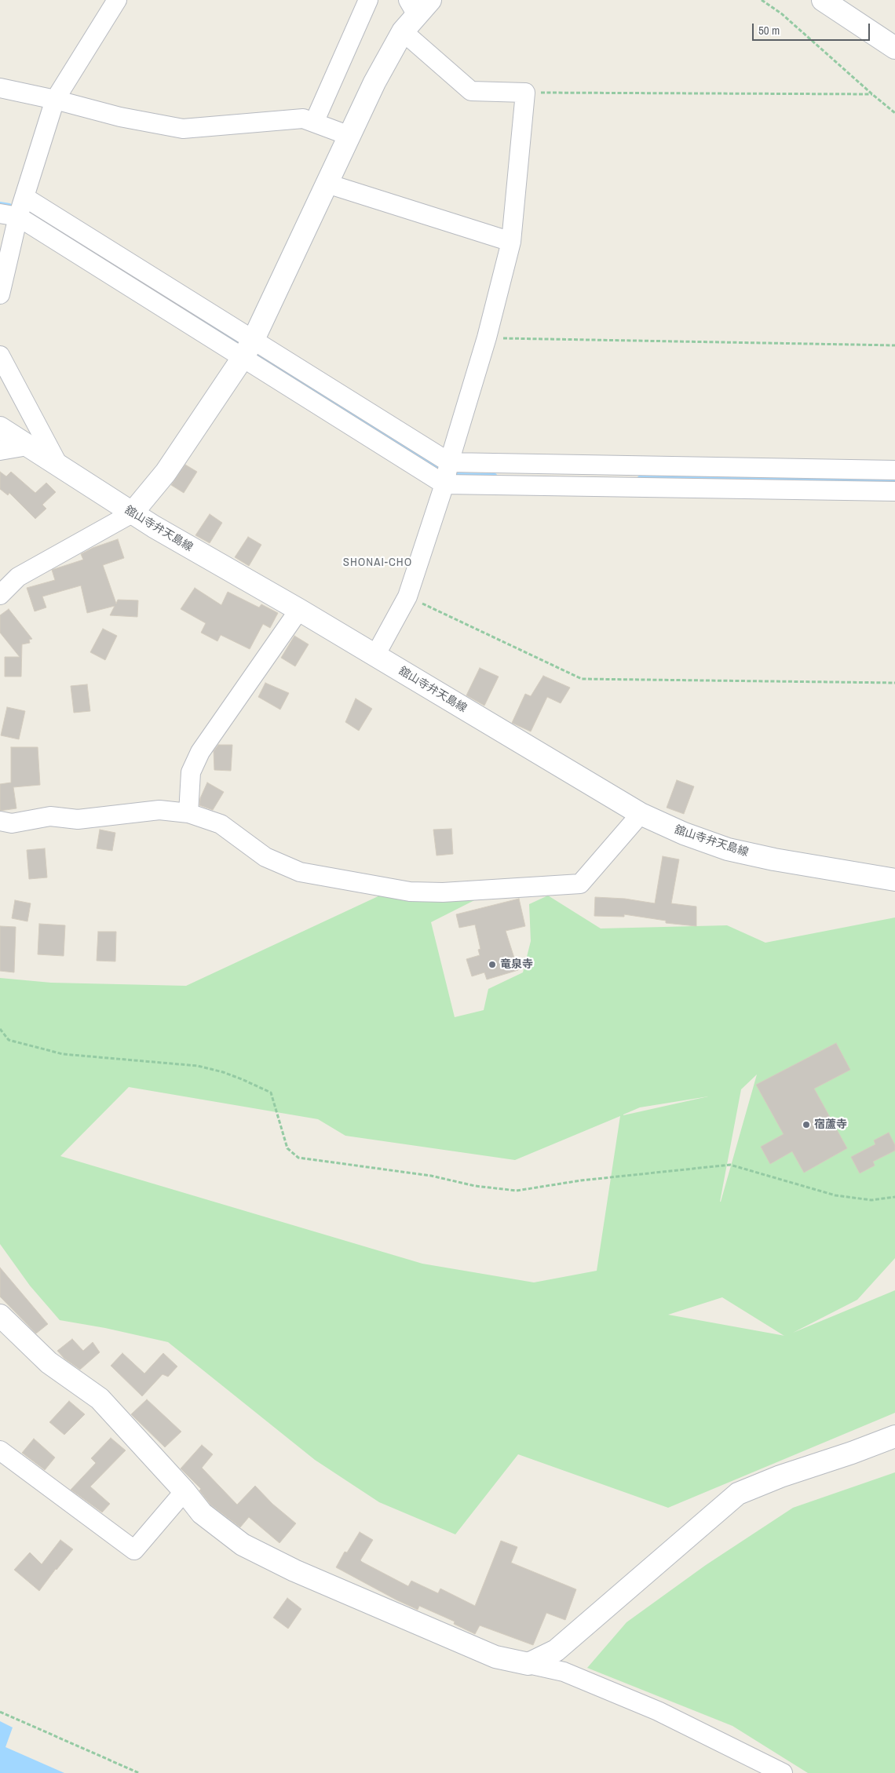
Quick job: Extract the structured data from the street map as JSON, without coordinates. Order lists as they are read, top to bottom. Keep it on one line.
{"streets":{"street":["舘山寺弁天島線"]},"districts":["SHONAI-CHO"],"places":["竜泉寺","宿蘆寺"],"scale_bar":"50 m"}
